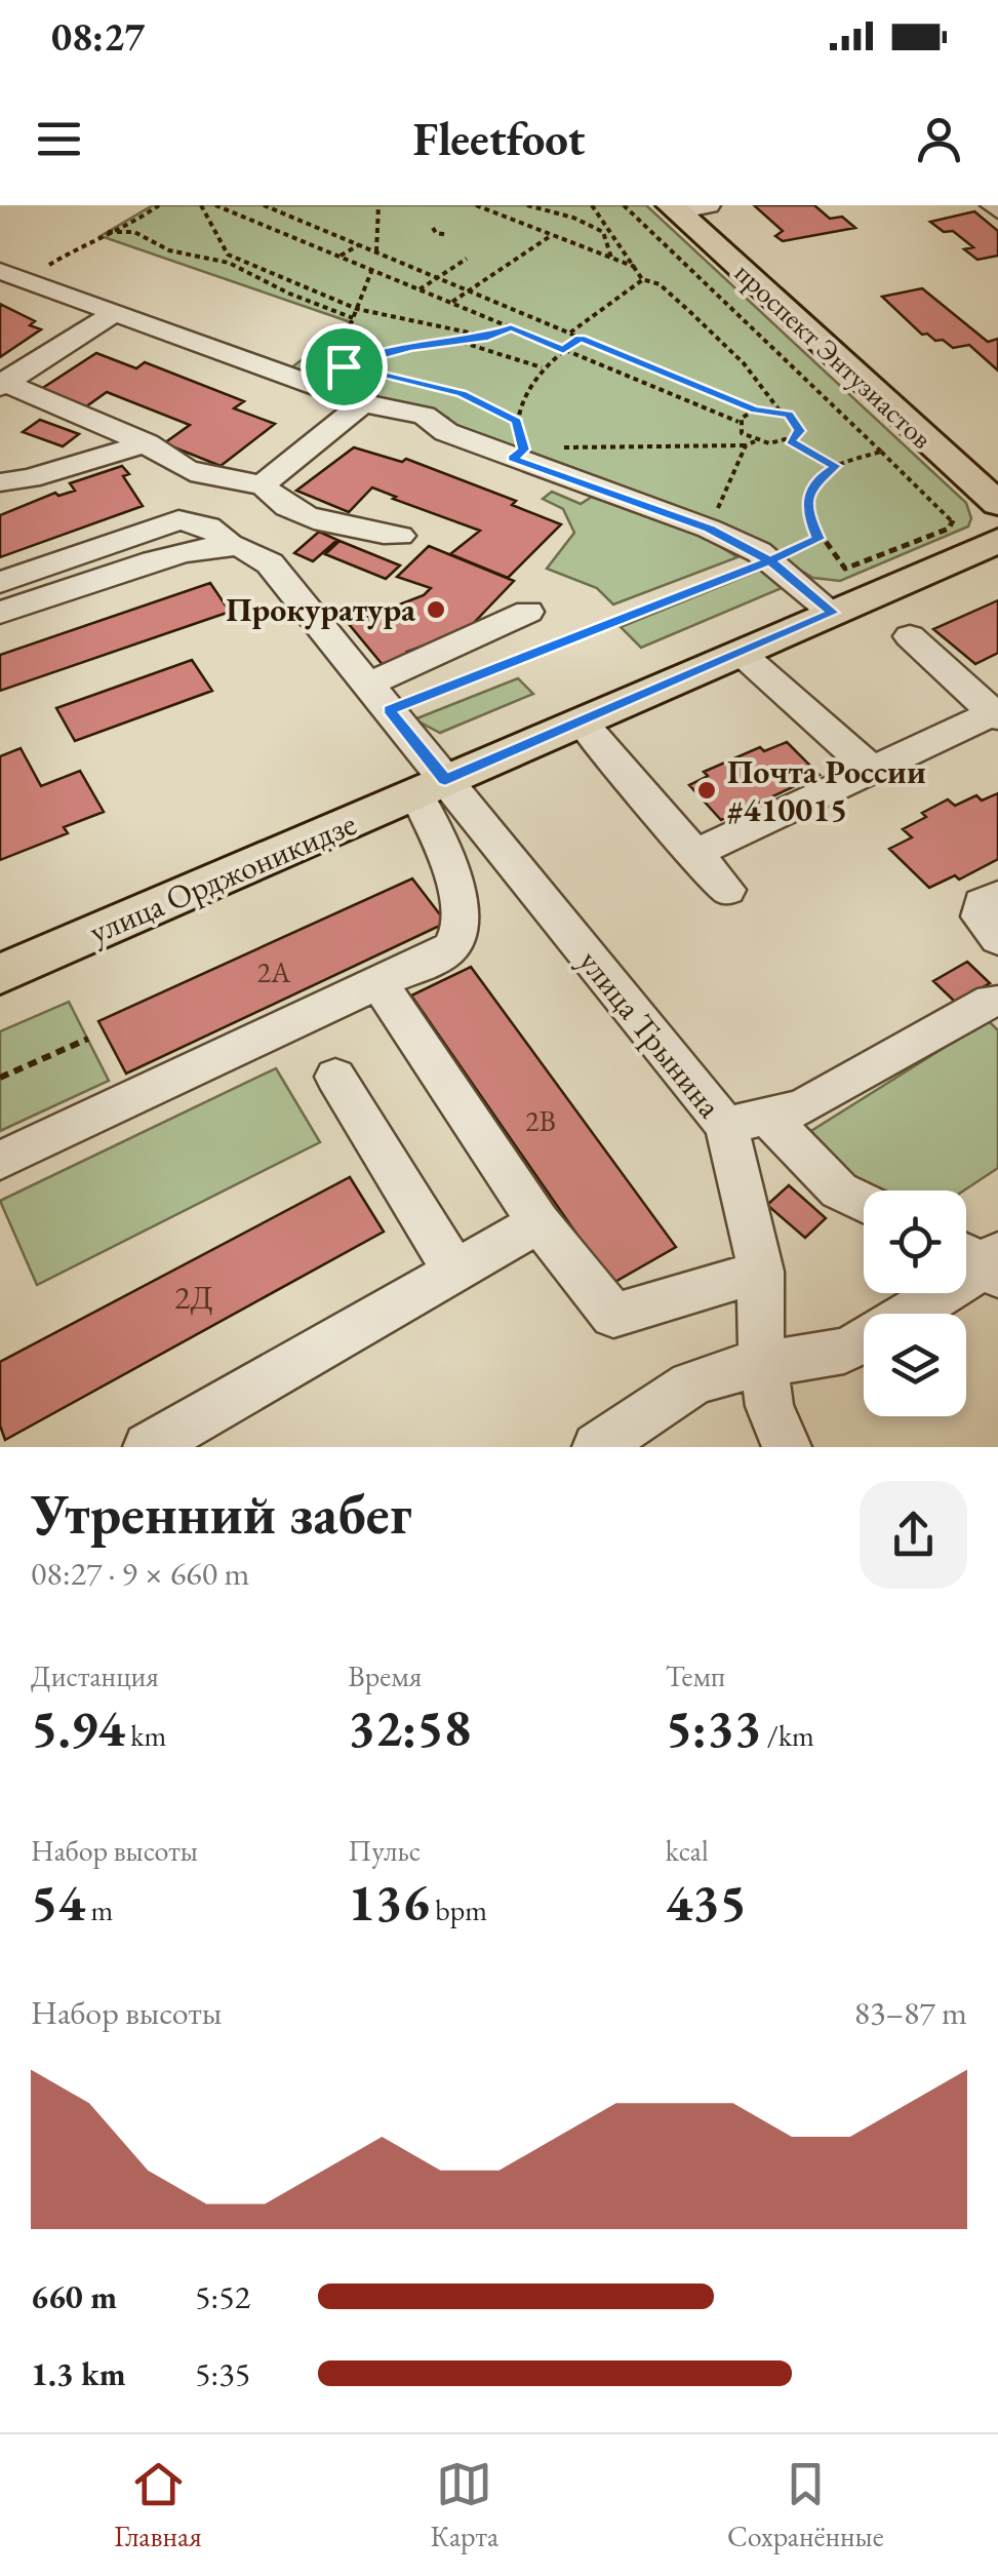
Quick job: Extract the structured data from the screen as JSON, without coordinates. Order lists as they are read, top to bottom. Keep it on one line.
{"streets":{"main road":["проспект Энтузиастов","улица Орджоникидзе"],"street":["улица Трынина"]},"crossings":[["улица Орджоникидзе","улица Трынина"]],"places":["Прокуратура","Почта России #410015"],"house_numbers":["2А","2В","2Д"],"page":{"status":"08:27","header":"Fleetfoot","heading":["Утренний забег","08:27 · 9 × 660 m"],"stats":[["Дистанция","5.94 km"],["Время","32:58"],["Темп","5:33 /km"],["Набор высоты","54 m"],["Пульс","136 bpm"],["kcal","435"]],"chart":["Набор высоты","83–87 m"],"list":[{"name":"660 m","note":"5:52"},{"name":"1.3 km","note":"5:35"}],"tabs":["Главная","Карта","Сохранённые"]}}
